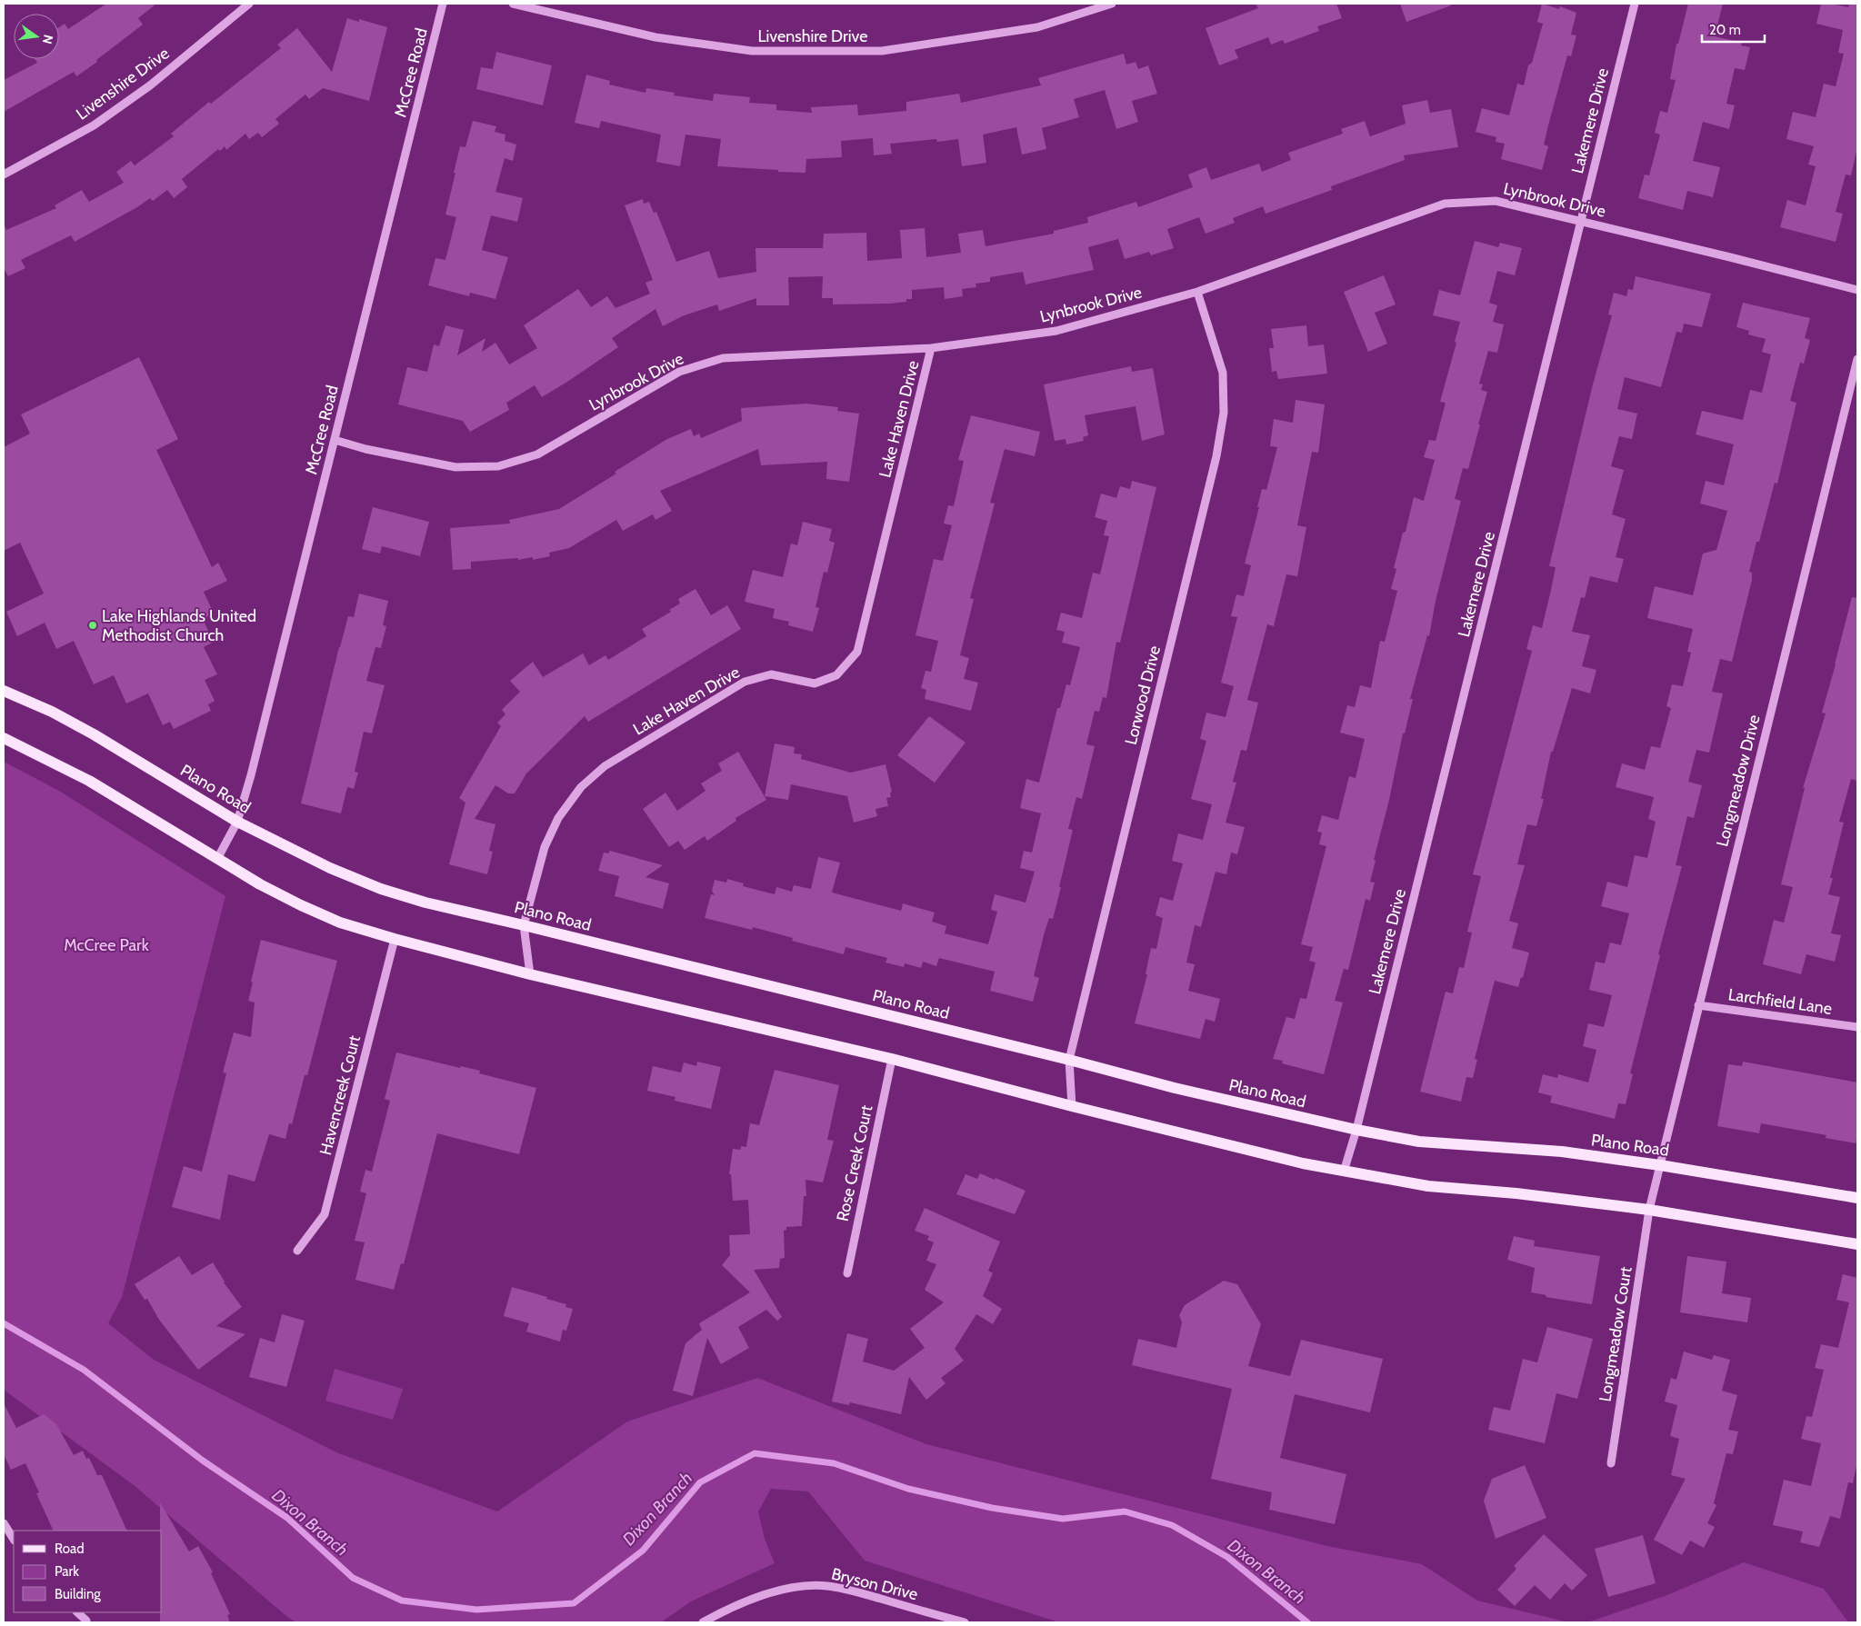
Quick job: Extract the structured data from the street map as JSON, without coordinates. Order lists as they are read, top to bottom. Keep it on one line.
{"streets":{"main road":["Plano Road"],"street":["Livenshire Drive","McCree Road","Lakemere Drive","Lynbrook Drive","Lake Haven Drive","Lorwood Drive","Longmeadow Drive","Larchfield Lane","Havencreek Court","Rose Creek Court","Longmeadow Court","Bryson Drive"]},"crossings":[["McCree Road","Lynbrook Drive"],["McCree Road","Plano Road"],["Lakemere Drive","Lynbrook Drive"],["Lakemere Drive","Plano Road"],["Lynbrook Drive","Lake Haven Drive"],["Lynbrook Drive","Lorwood Drive"],["Lake Haven Drive","Plano Road"],["Lorwood Drive","Plano Road"],["Longmeadow Drive","Plano Road"],["Longmeadow Drive","Larchfield Lane"],["Longmeadow Drive","Longmeadow Court"]],"water":["Dixon Branch"],"parks":["McCree Park"],"places":["Lake Highlands United Methodist Church"],"legend":["Road","Park","Building"],"scale_bar":"20 m","north":"right"}
